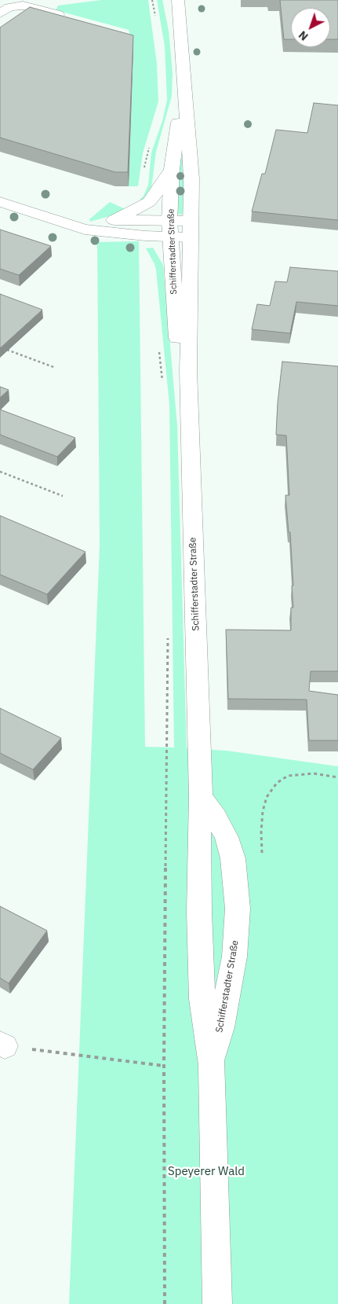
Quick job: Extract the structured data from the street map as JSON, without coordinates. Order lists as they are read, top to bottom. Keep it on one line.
{"streets":{"main road":["Schifferstadter Straße"]},"parks":["Speyerer Wald"],"north":"bottom left"}
